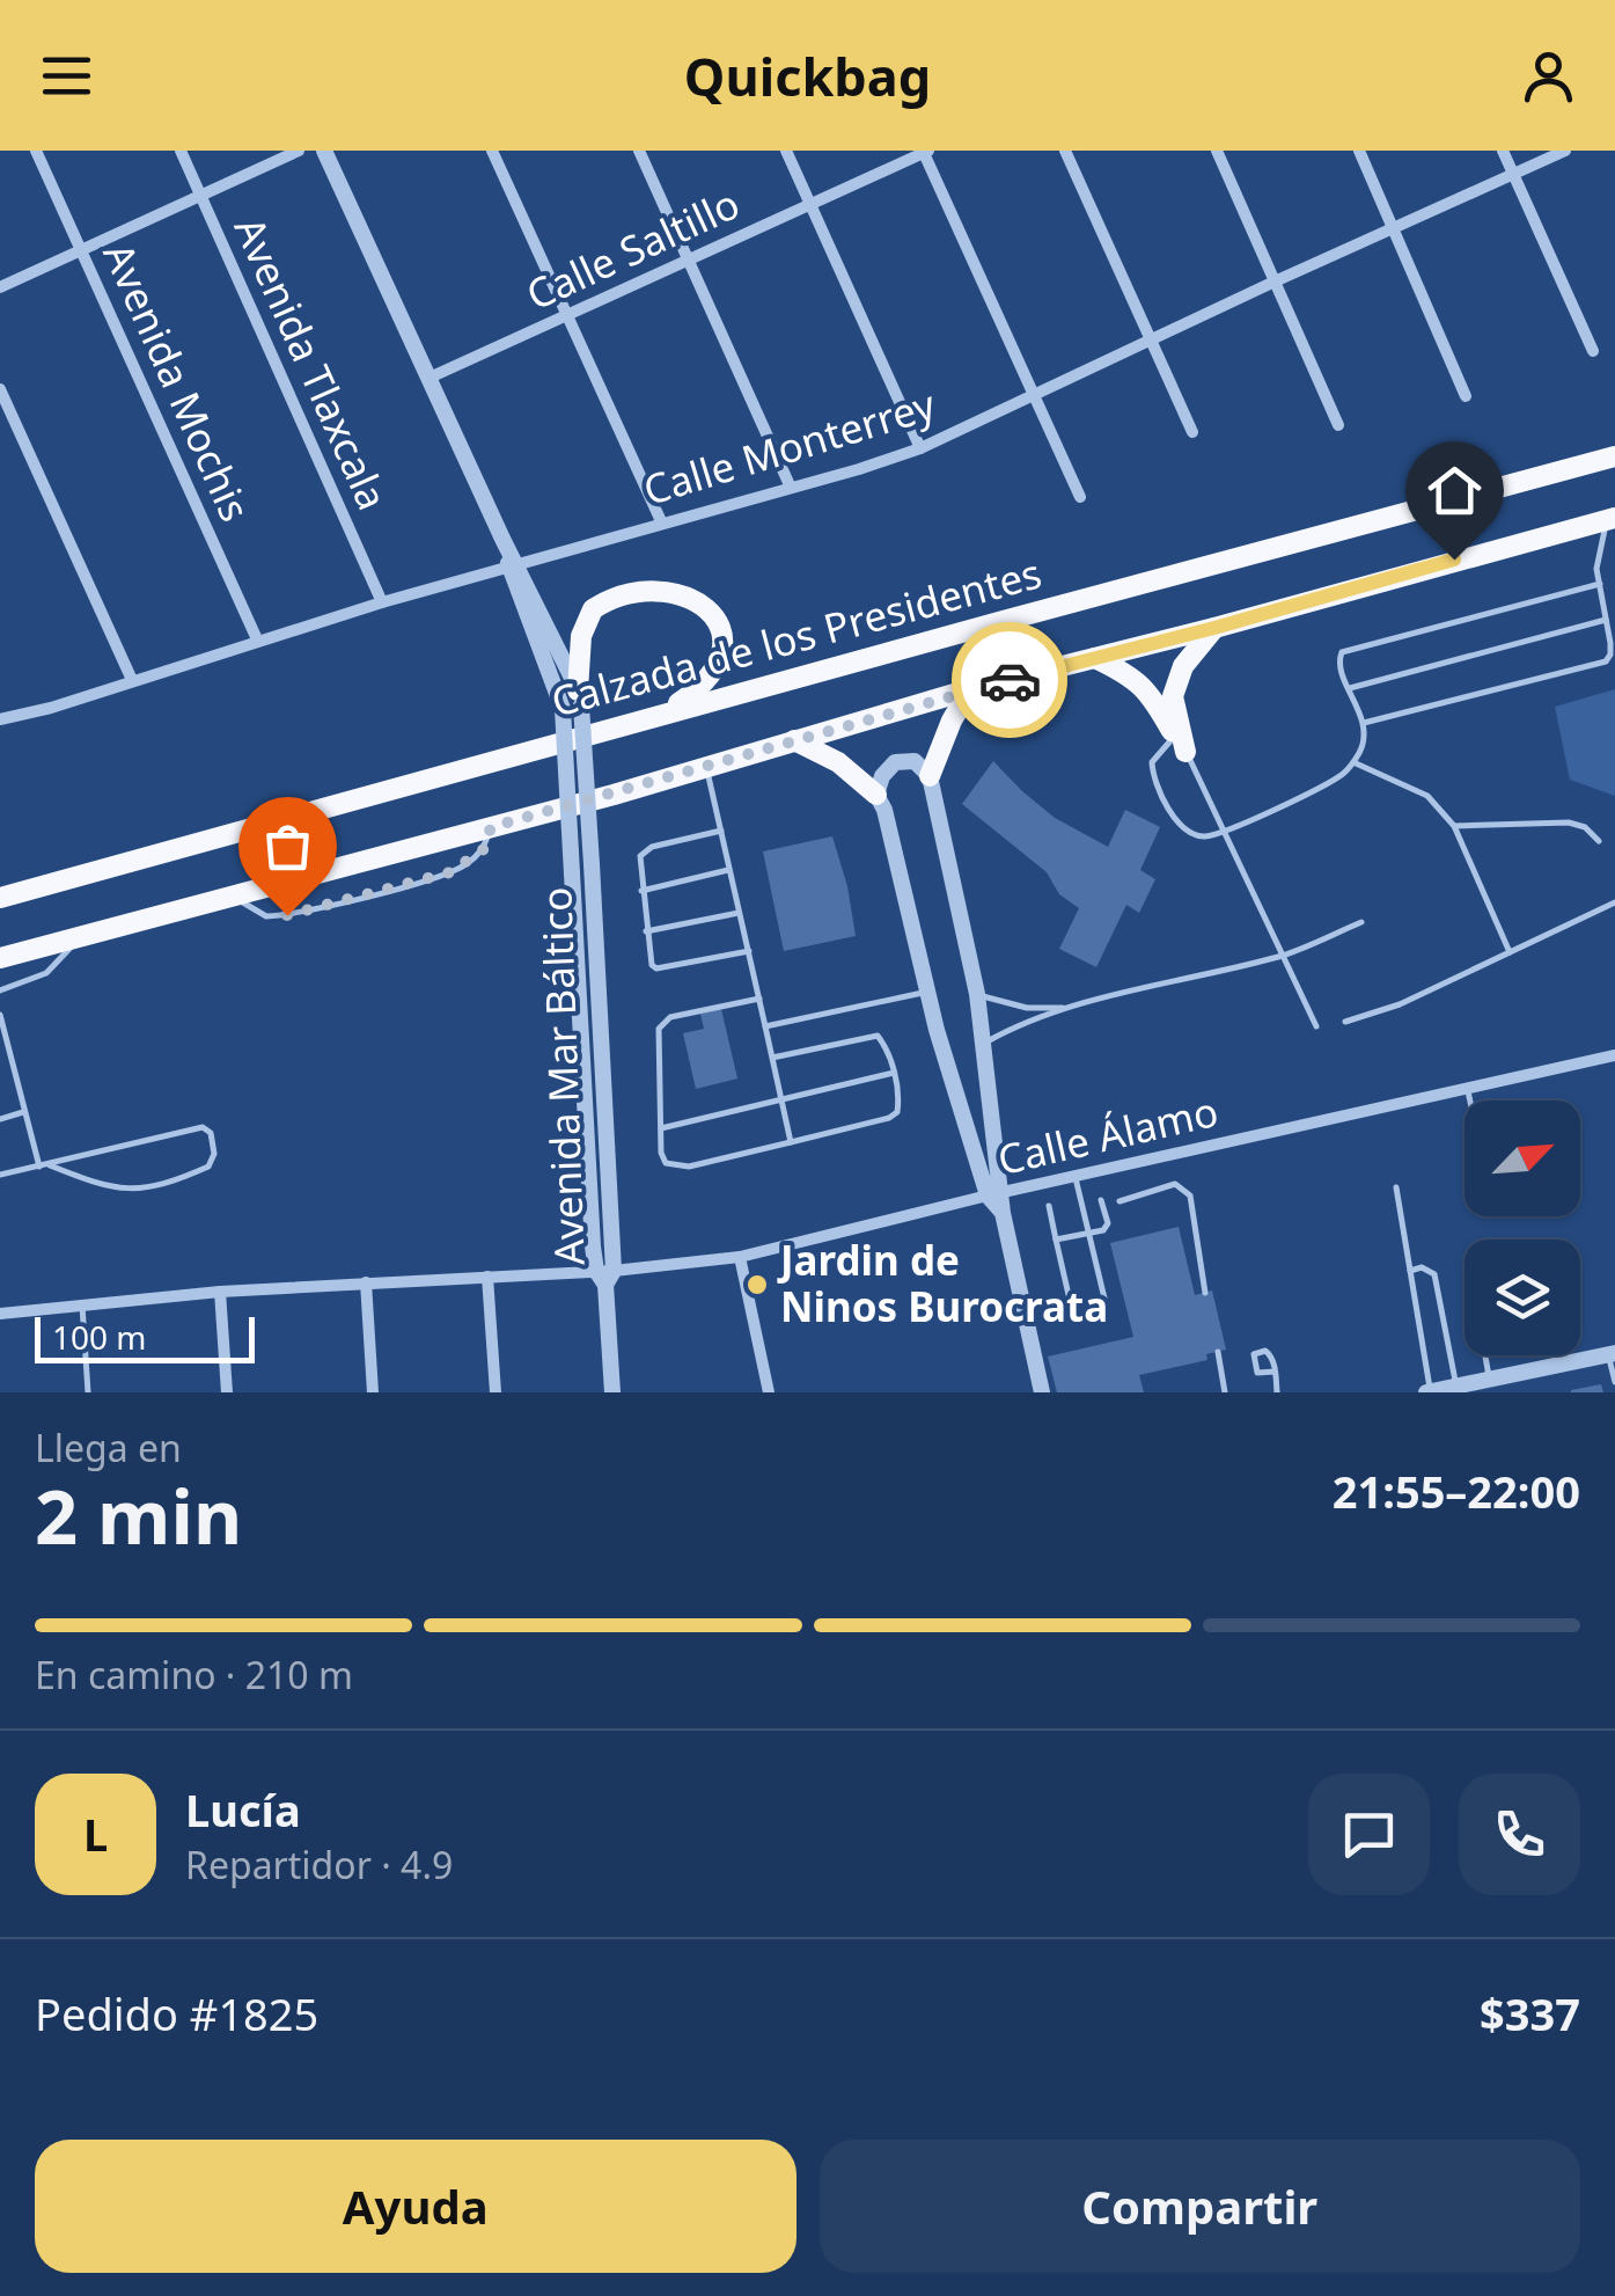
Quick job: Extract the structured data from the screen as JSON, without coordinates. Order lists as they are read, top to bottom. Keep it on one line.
{"streets":{"highway":["Calzada de los Presidentes"],"street":["Calle Saltillo","Avenida Tlaxcala","Avenida Mochis","Calle Monterrey","Avenida Mar Báltico","Calle Álamo"]},"crossings":[["Avenida Tlaxcala","Calle Monterrey"],["Avenida Mochis","Calle Monterrey"],["Calle Monterrey","Avenida Mar Báltico"],["Avenida Mar Báltico","Calle Álamo"]],"places":["Jardin de Ninos Burocrata"],"scale_bar":"100 m","north":"top right","page":{"header":"Quickbag","scale":"100 m","heading":["2 min","Llega en","21:55–22:00"],"panel":["Lucía","Repartidor · 4.9","Pedido #1825","$337"],"bar":"En camino · 210 m","round":"L","buttons":["Ayuda","Compartir"]}}
